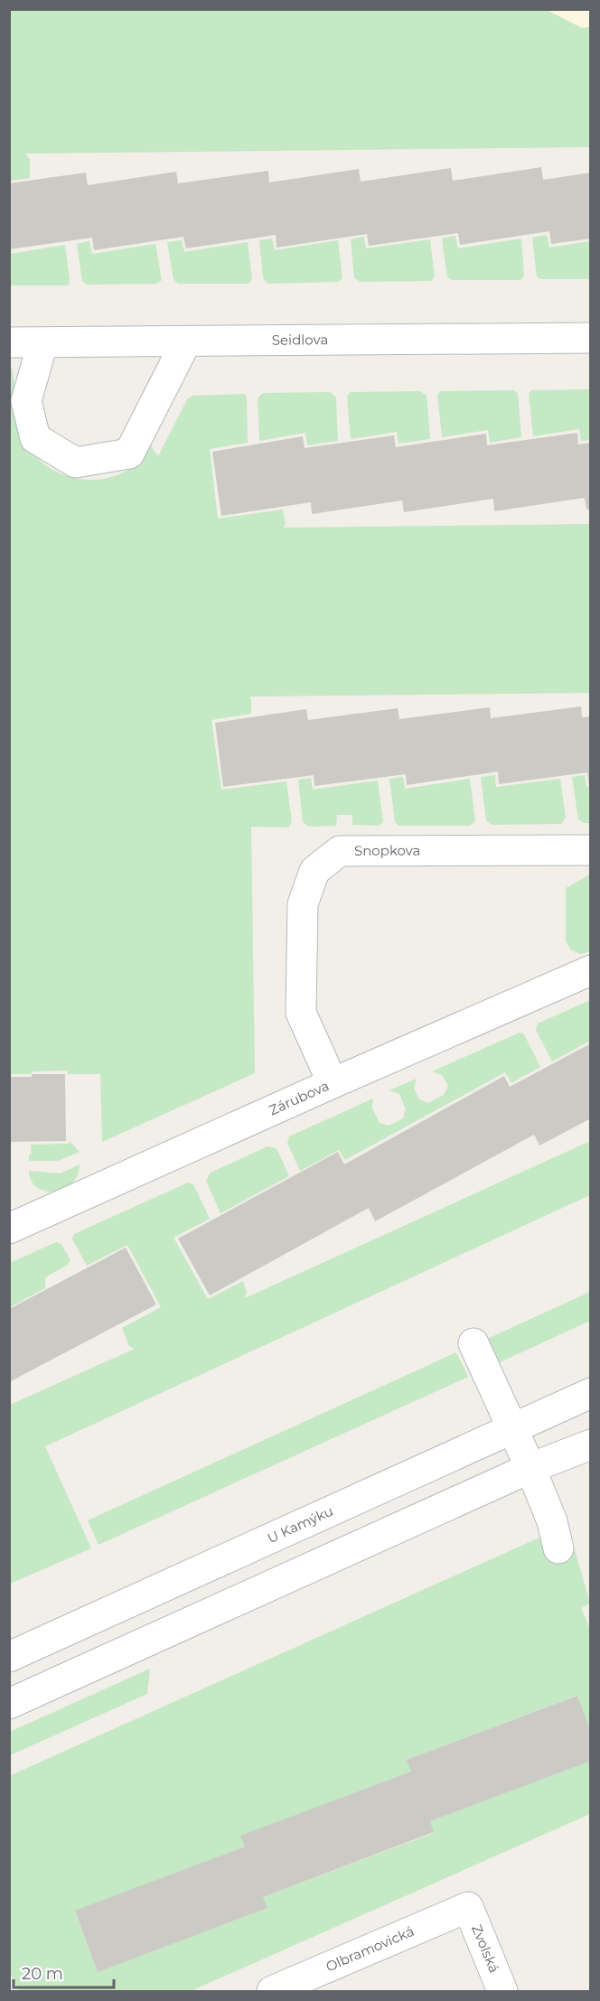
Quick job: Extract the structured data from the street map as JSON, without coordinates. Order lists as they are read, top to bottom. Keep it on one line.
{"streets":{"street":["Seidlova","Snopkova","Zárubova","U Kamýku","Olbramovická","Zvolská"]},"crossings":[["Snopkova","Zárubova"],["Olbramovická","Zvolská"]],"scale_bar":"20 m"}
